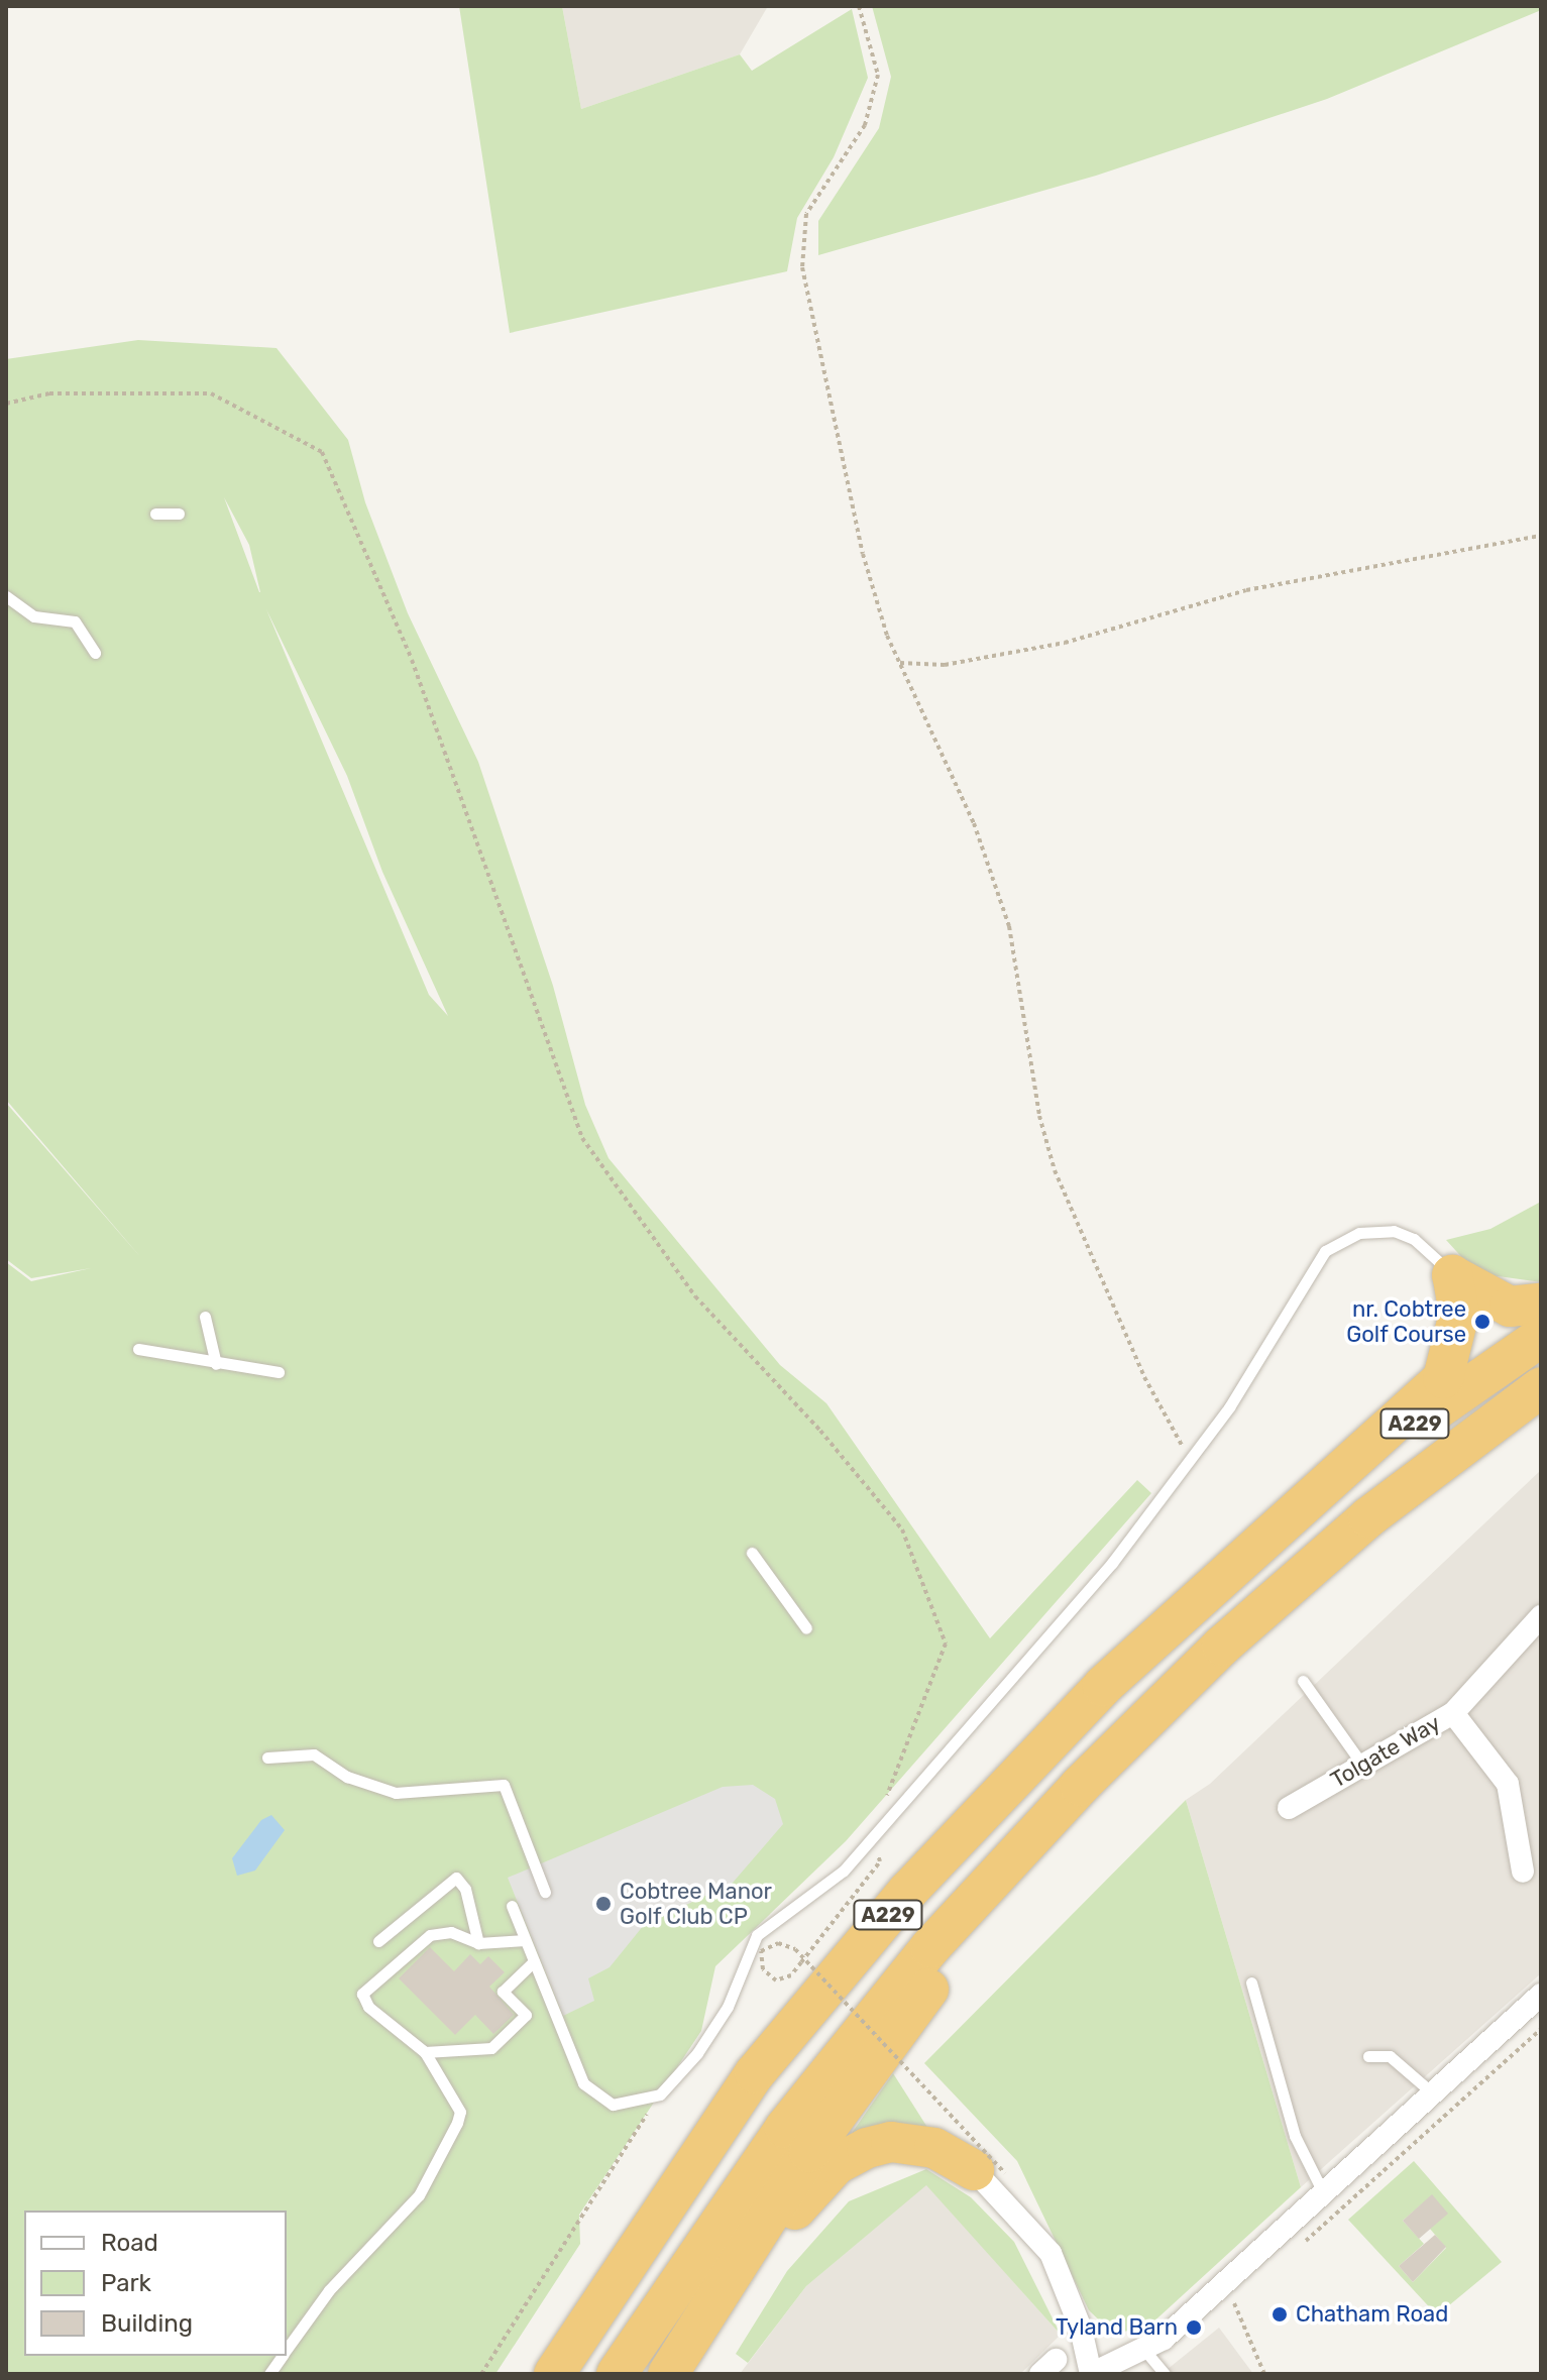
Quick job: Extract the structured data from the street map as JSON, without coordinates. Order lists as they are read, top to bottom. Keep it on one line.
{"streets":{"highway":["A229"],"street":["Tolgate Way"]},"places":["nr. Cobtree Golf Course","Cobtree Manor Golf Club CP","Chatham Road","Tyland Barn"],"legend":["Road","Park","Building"]}
